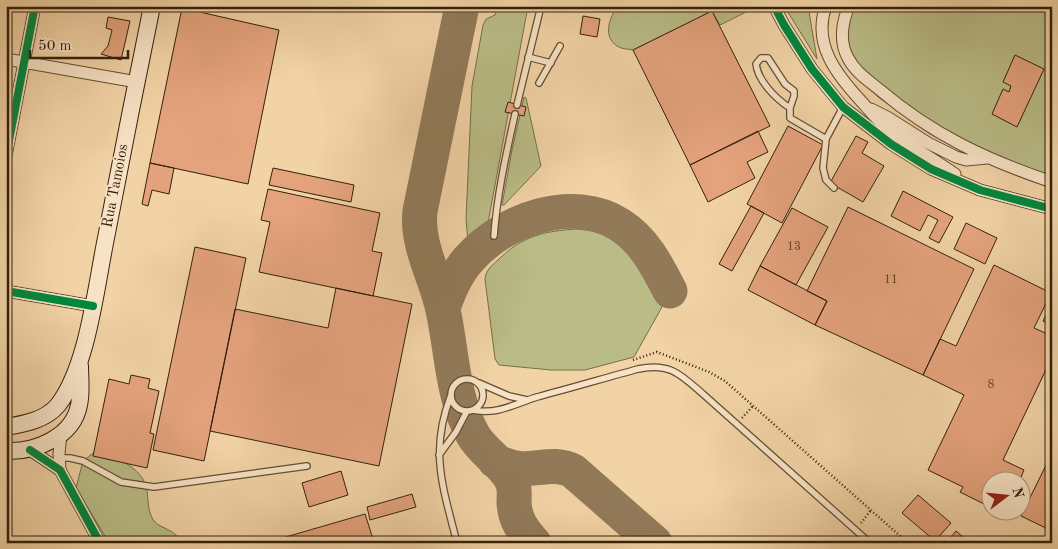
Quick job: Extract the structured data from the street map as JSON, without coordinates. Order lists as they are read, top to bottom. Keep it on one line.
{"streets":{"main road":["Rua Tamoios"]},"house_numbers":["13","11","8"],"scale_bar":"50 m","north":"right"}
